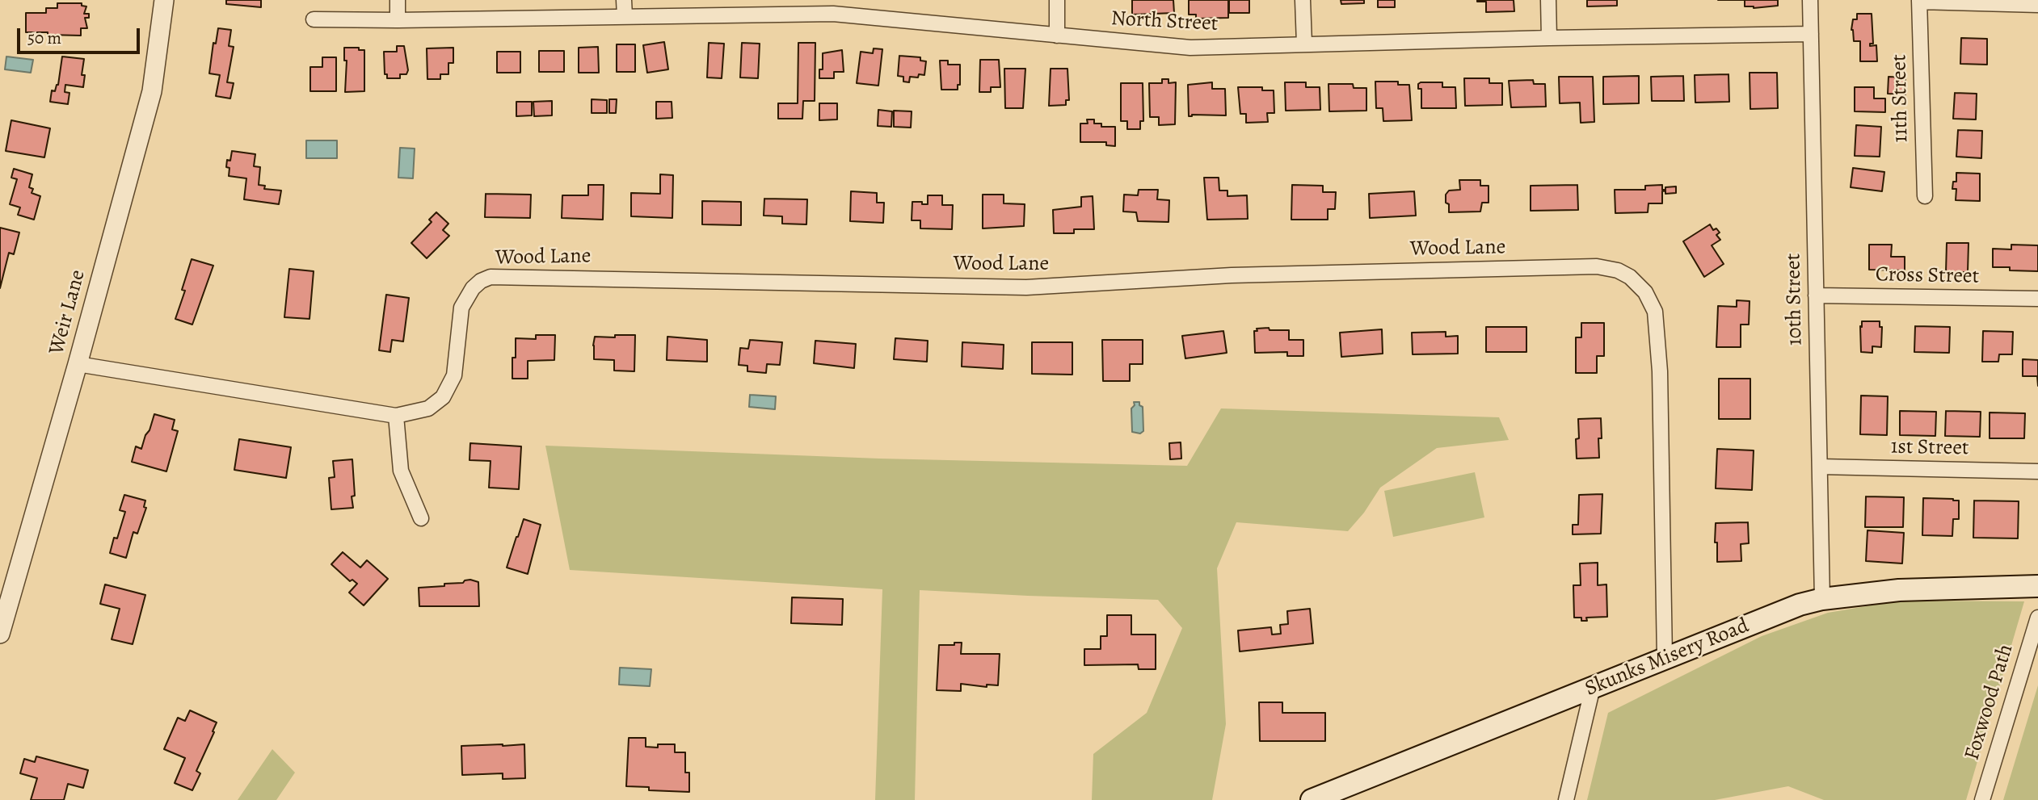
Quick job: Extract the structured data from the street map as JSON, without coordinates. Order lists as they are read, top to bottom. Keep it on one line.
{"streets":{"main road":["Skunks Misery Road"],"street":["North Street","11th Street","Wood Lane","Cross Street","10th Street","Weir Lane","1st Street","Foxwood Path"]},"crossings":[["North Street","10th Street"],["Wood Lane","Weir Lane"],["Wood Lane","Skunks Misery Road"],["Cross Street","10th Street"],["10th Street","1st Street"],["10th Street","Skunks Misery Road"]],"scale_bar":"50 m"}
